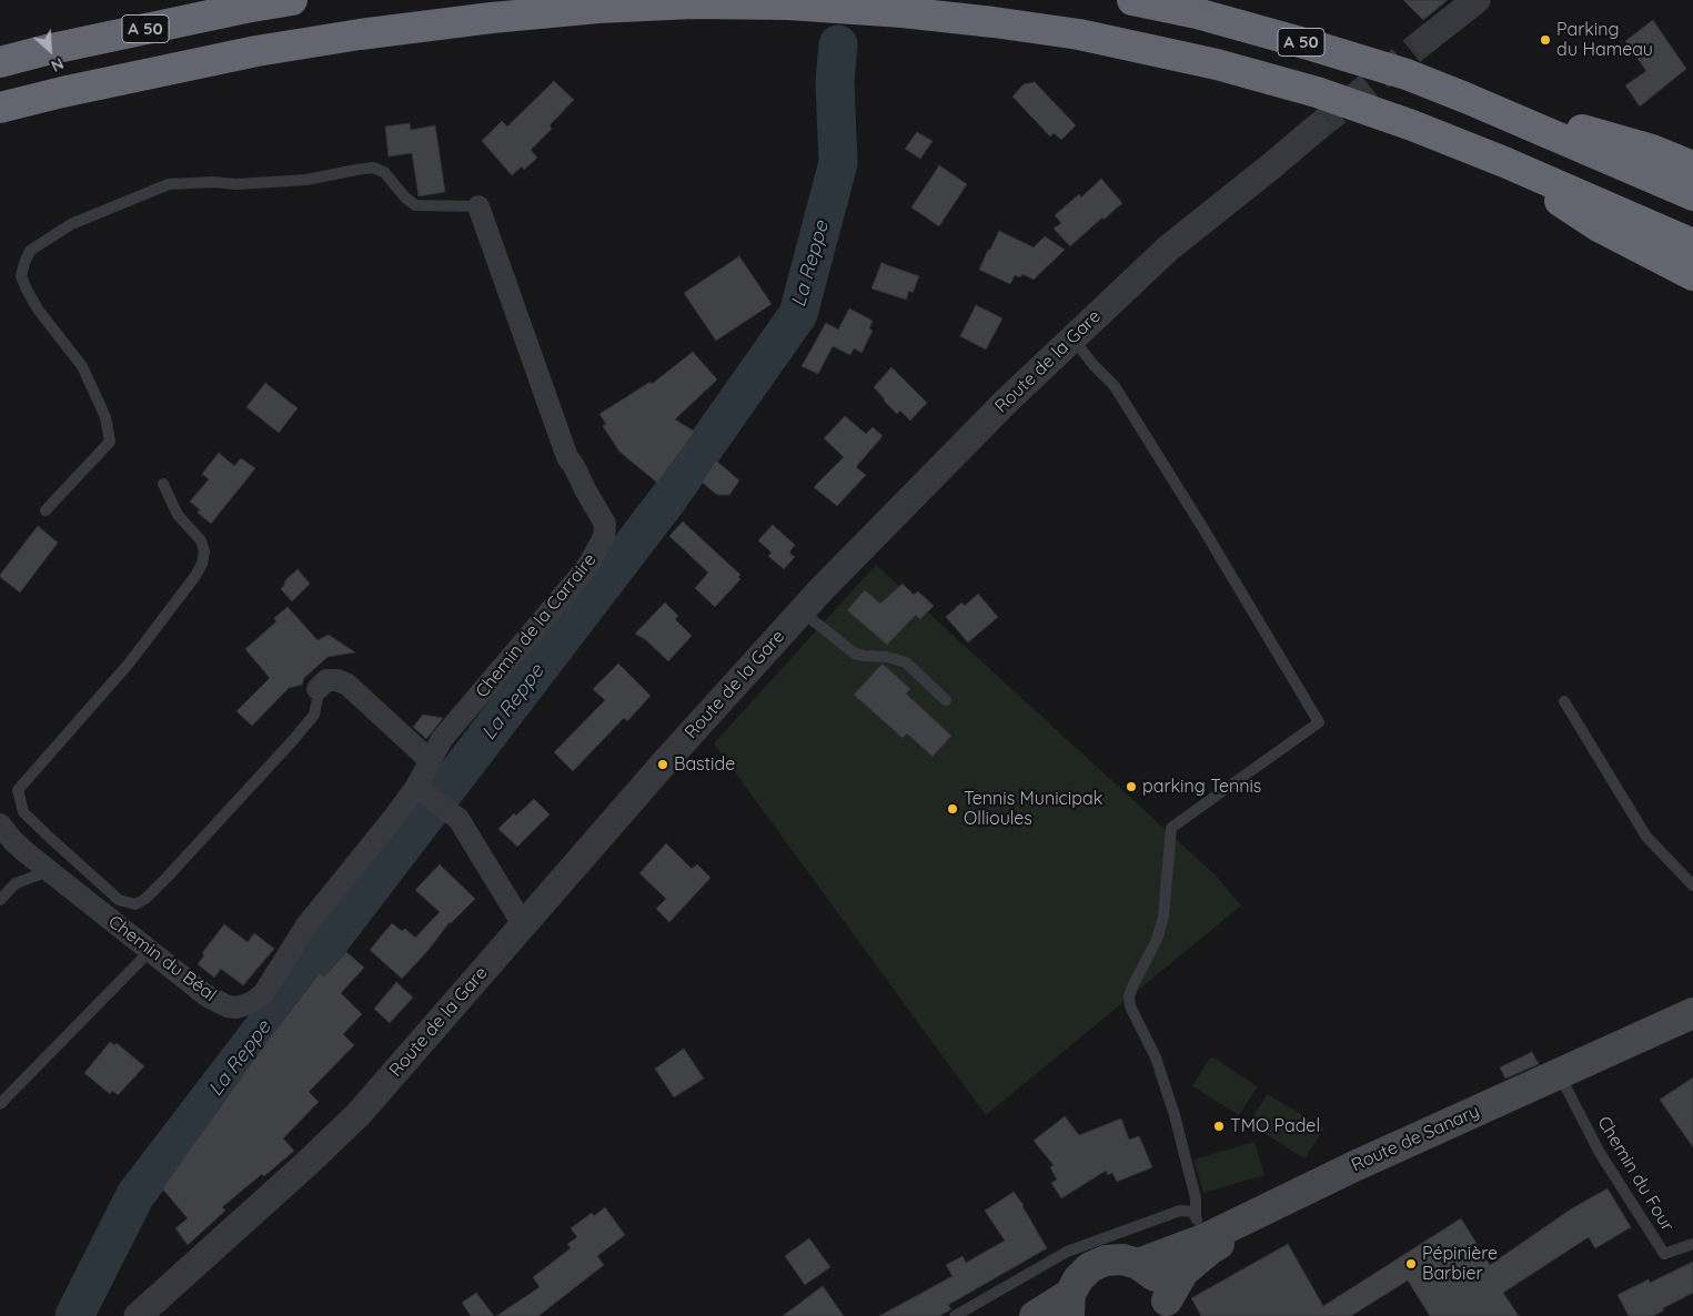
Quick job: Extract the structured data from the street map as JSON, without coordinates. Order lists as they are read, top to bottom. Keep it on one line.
{"streets":{"highway":["A 50"],"main road":["Route de Sanary"],"street":["Route de la Gare","Chemin de la Carraire","Chemin du Béal"],"lane":["Chemin du Four"]},"crossings":[["Chemin de la Carraire","Chemin du Béal"],["Route de Sanary","Chemin du Four"]],"water":["La Reppe"],"places":["Parking du Hameau","Bastide","parking Tennis","Tennis Municipak Ollioules","TMO Padel","Pépinière Barbier"],"north":"bottom right"}
